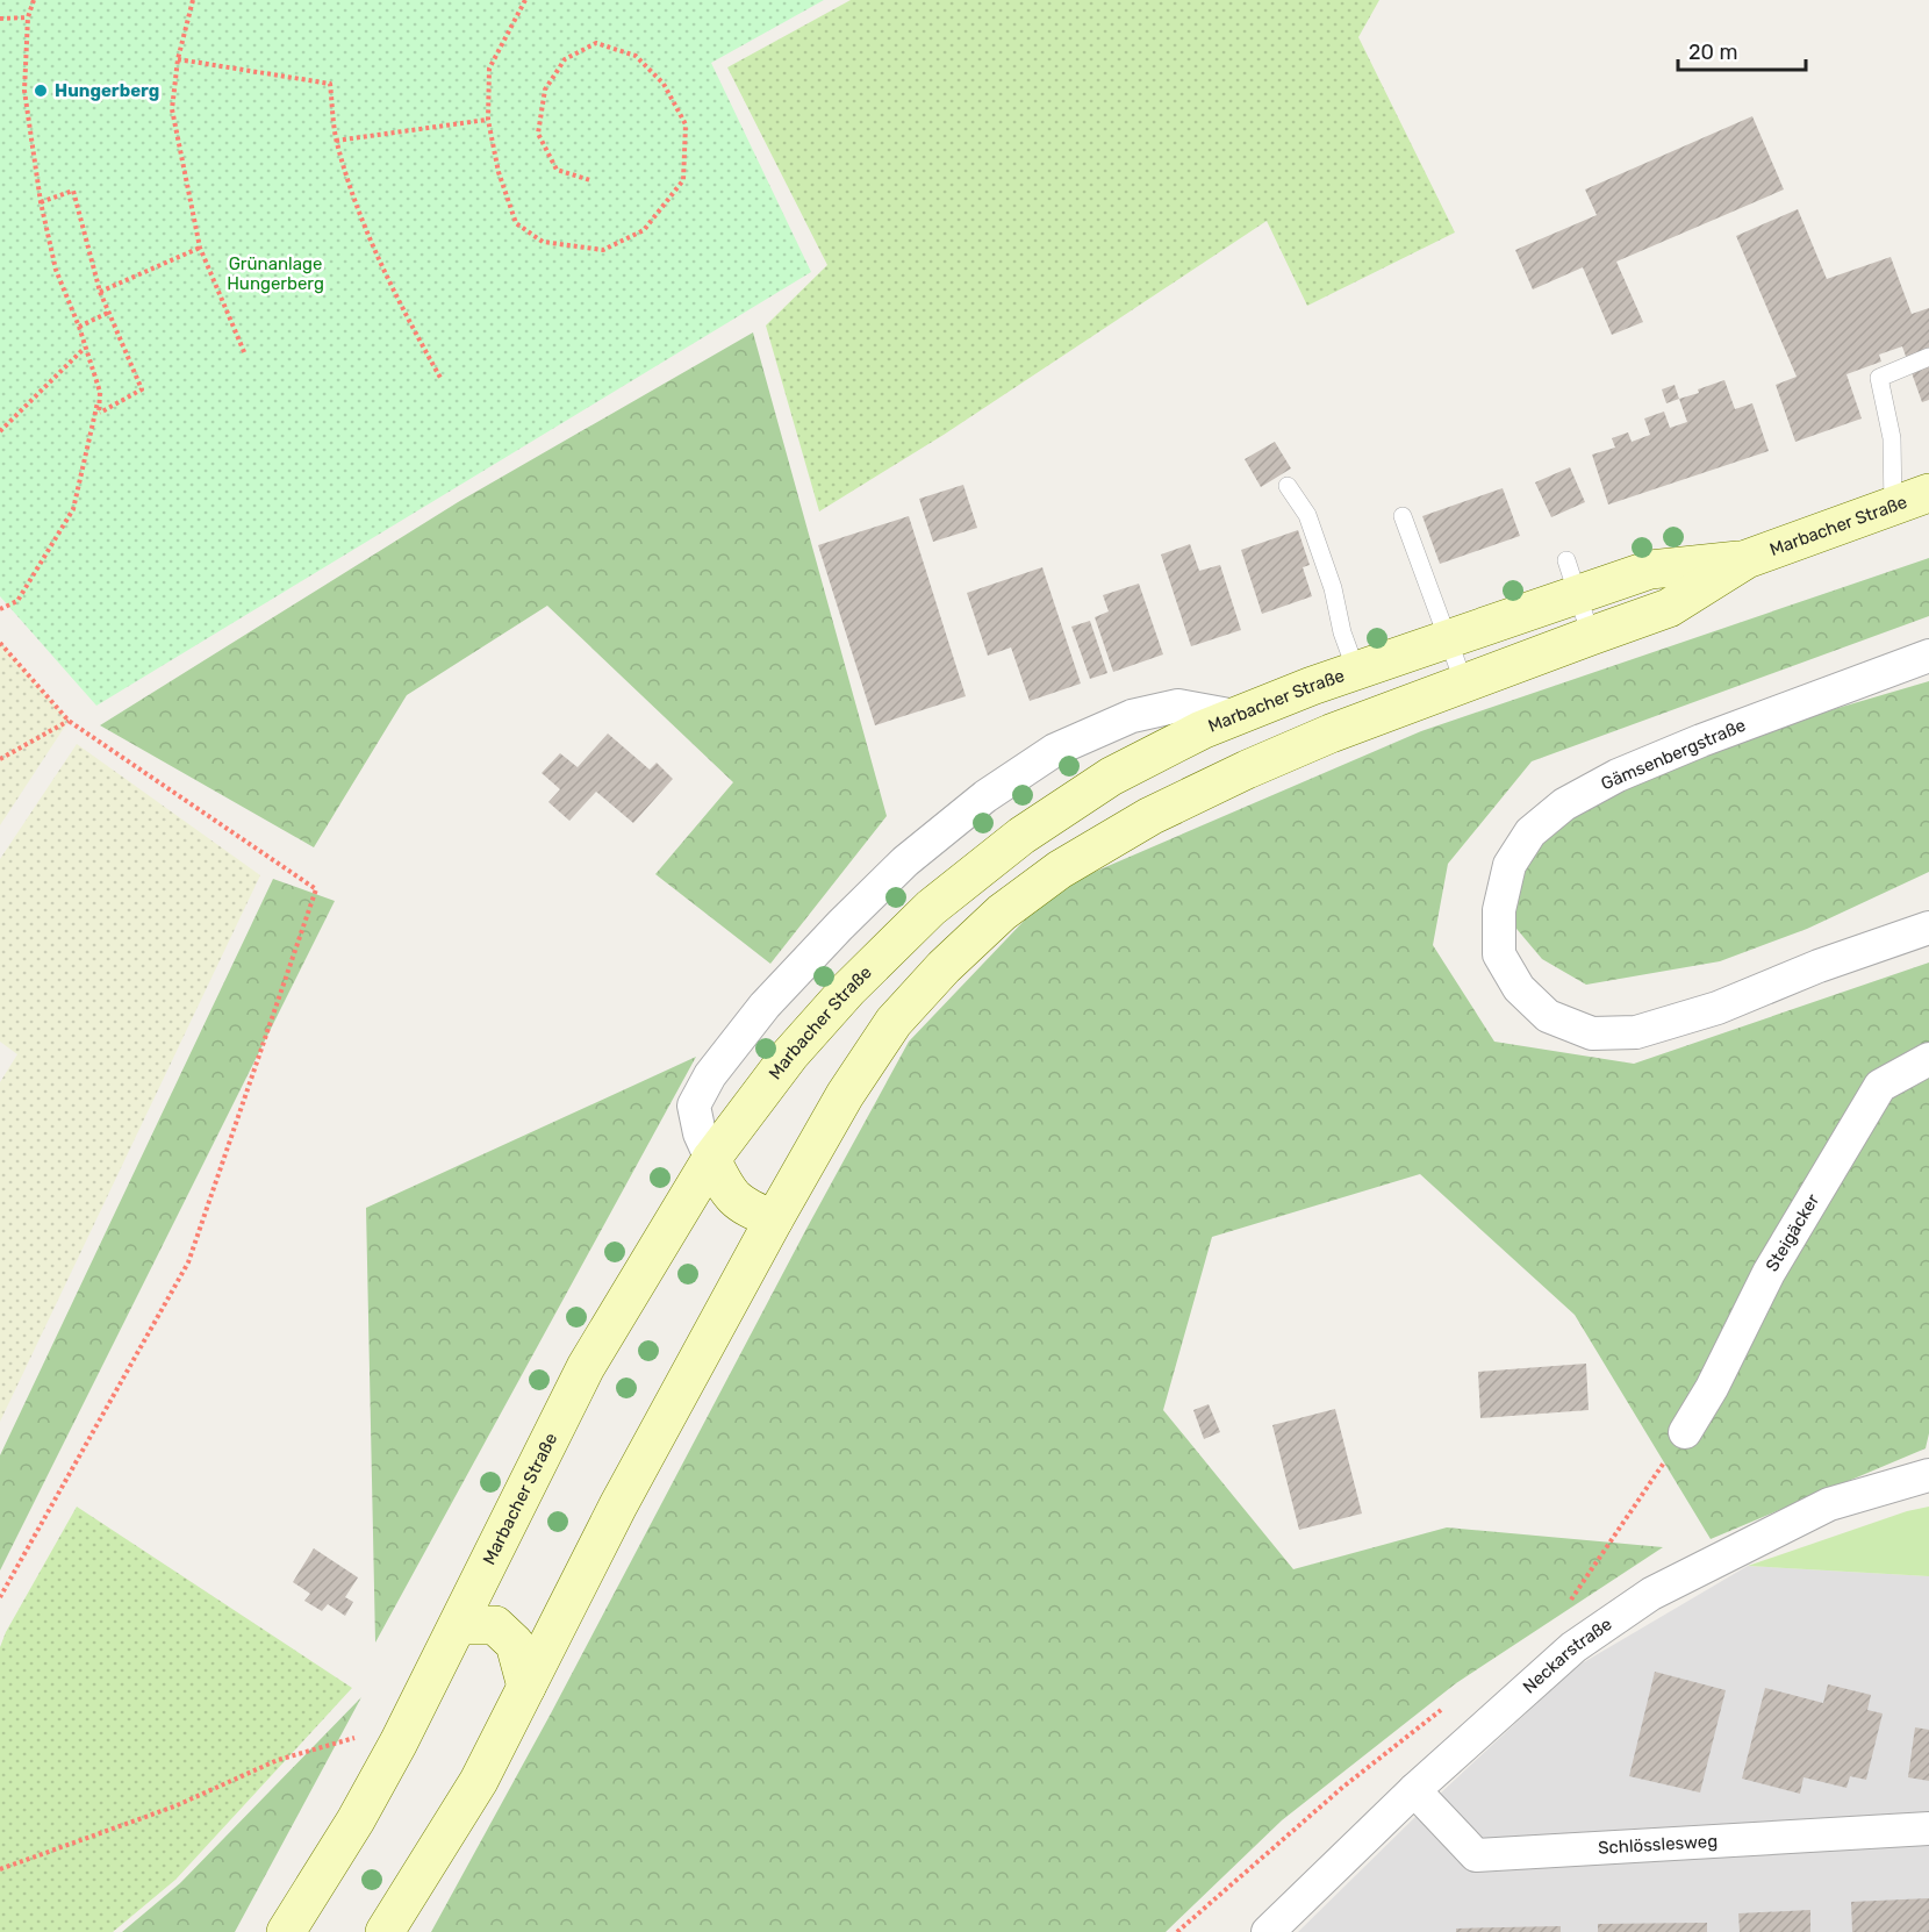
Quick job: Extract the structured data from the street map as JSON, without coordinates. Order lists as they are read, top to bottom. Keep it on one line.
{"streets":{"main road":["Marbacher Straße"],"street":["Gämsenbergstraße","Steigäcker","Neckarstraße","Schlösslesweg"]},"crossings":[["Neckarstraße","Schlösslesweg"]],"parks":["Grünanlage Hungerberg"],"places":["Hungerberg"],"scale_bar":"20 m"}
